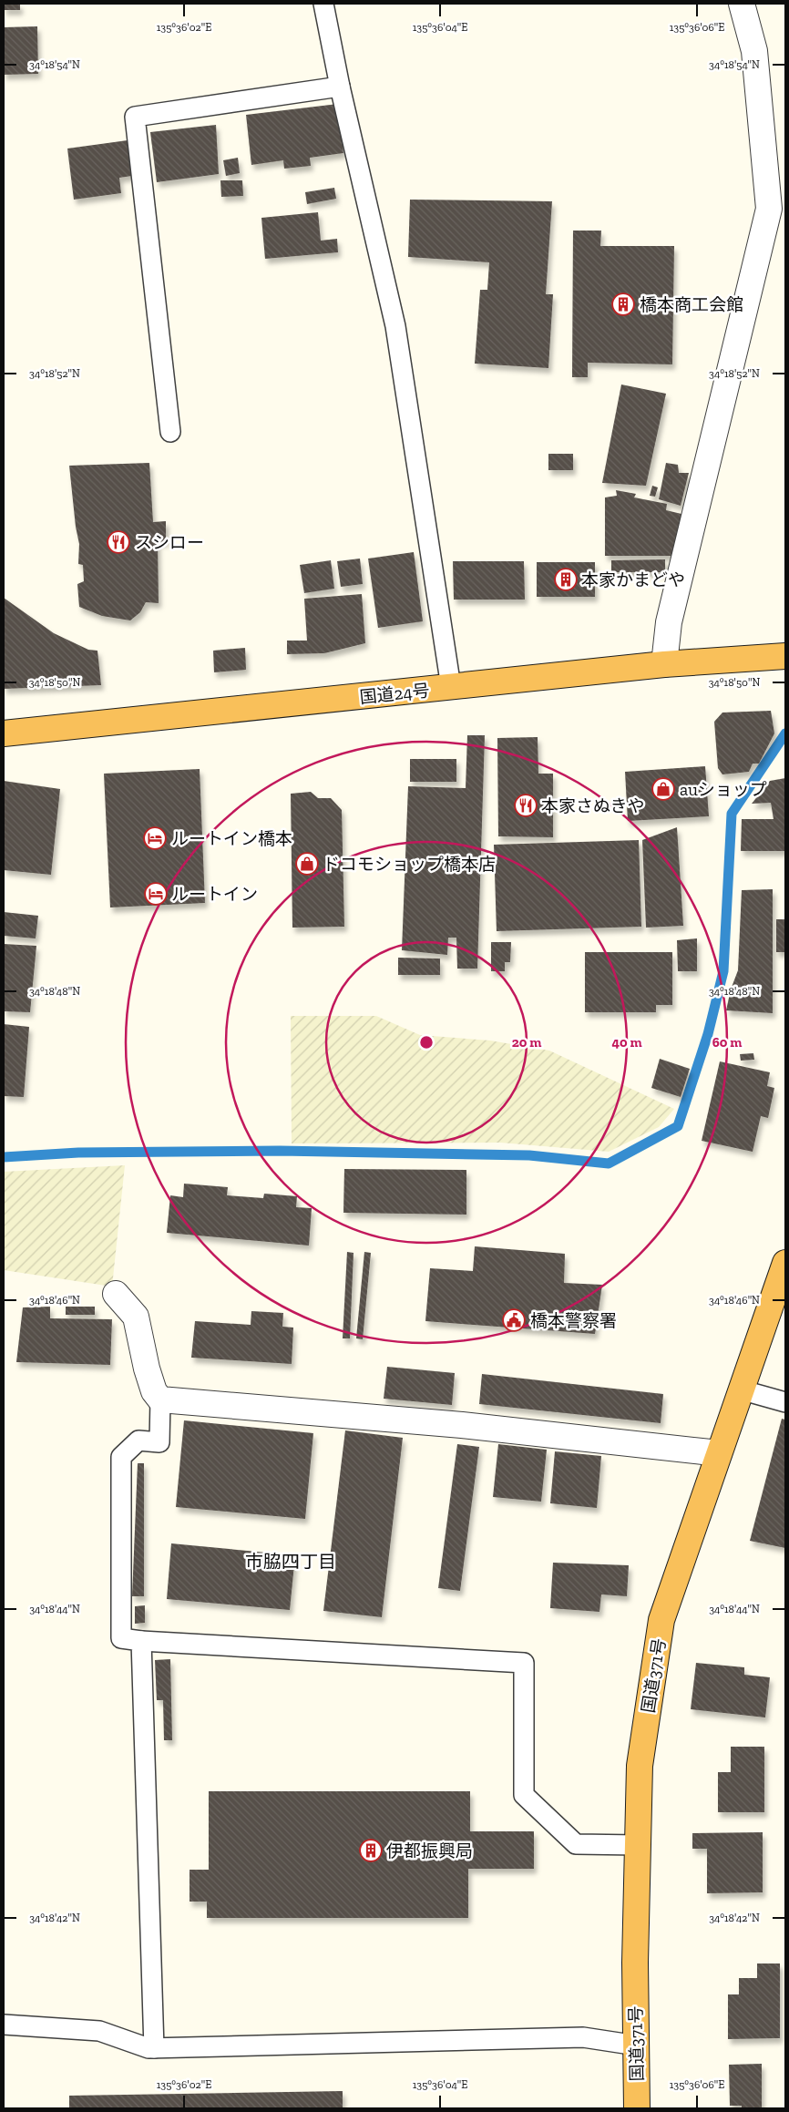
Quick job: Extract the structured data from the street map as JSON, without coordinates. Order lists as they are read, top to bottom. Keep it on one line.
{"streets":{"highway":["国道24号","国道371号"]},"districts":["市脇四丁目"],"places":{"building":["橋本商工会館","本家かまどや","伊都振興局"],"restaurant":["スシロー","本家さぬきや"],"shop":["auショップ","ドコモショップ橋本店"],"hotel":["ルートイン橋本","ルートイン"],"public building":["橋本警察署"]},"coordinates":["135°36'02\"E","135°36'04\"E","135°36'06\"E","34°18'54\"N","34°18'52\"N","34°18'50\"N","34°18'48\"N","34°18'46\"N","34°18'44\"N","34°18'42\"N"],"rings":["20 m","40 m","60 m"]}
